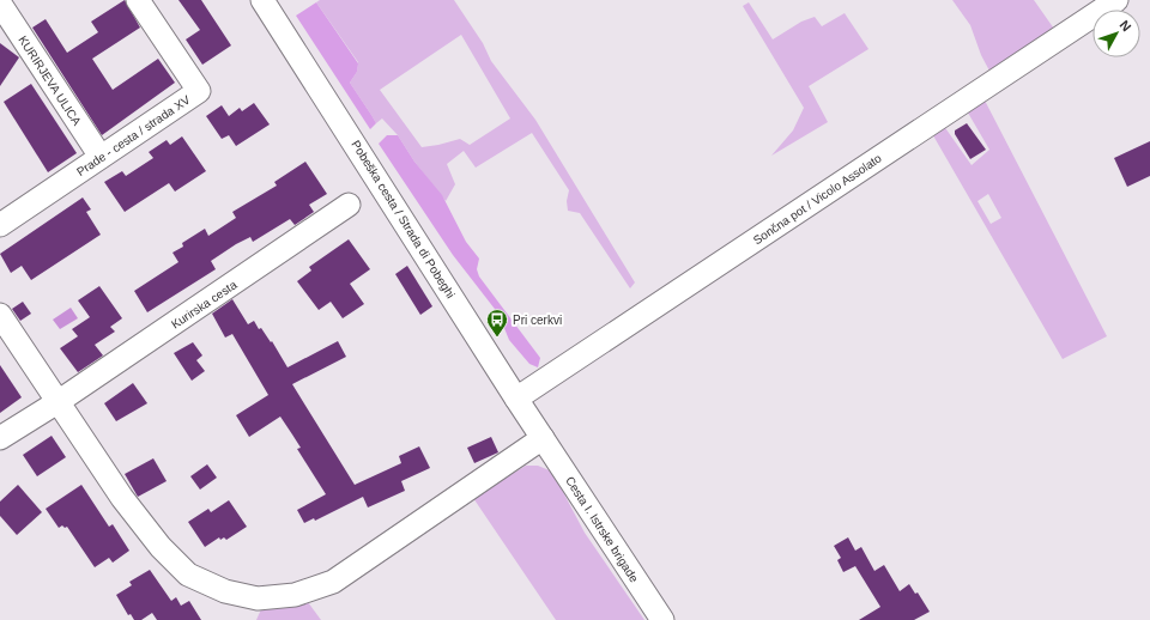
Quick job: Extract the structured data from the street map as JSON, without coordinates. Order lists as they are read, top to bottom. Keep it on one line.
{"streets":{"street":["KURIRJEVA ULICA","Prade - cesta / strada XV","Sončna pot / Vicolo Assolato","Pobeška cesta / Strada di Pobeghi","Kurirska cesta","Cesta I. Istrske brigade"]},"crossings":[["KURIRJEVA ULICA","Prade - cesta / strada XV"],["Sončna pot / Vicolo Assolato","Pobeška cesta / Strada di Pobeghi"],["Pobeška cesta / Strada di Pobeghi","Cesta I. Istrske brigade"]],"places":{"bus stop":["Pri cerkvi"]},"north":"top right"}
